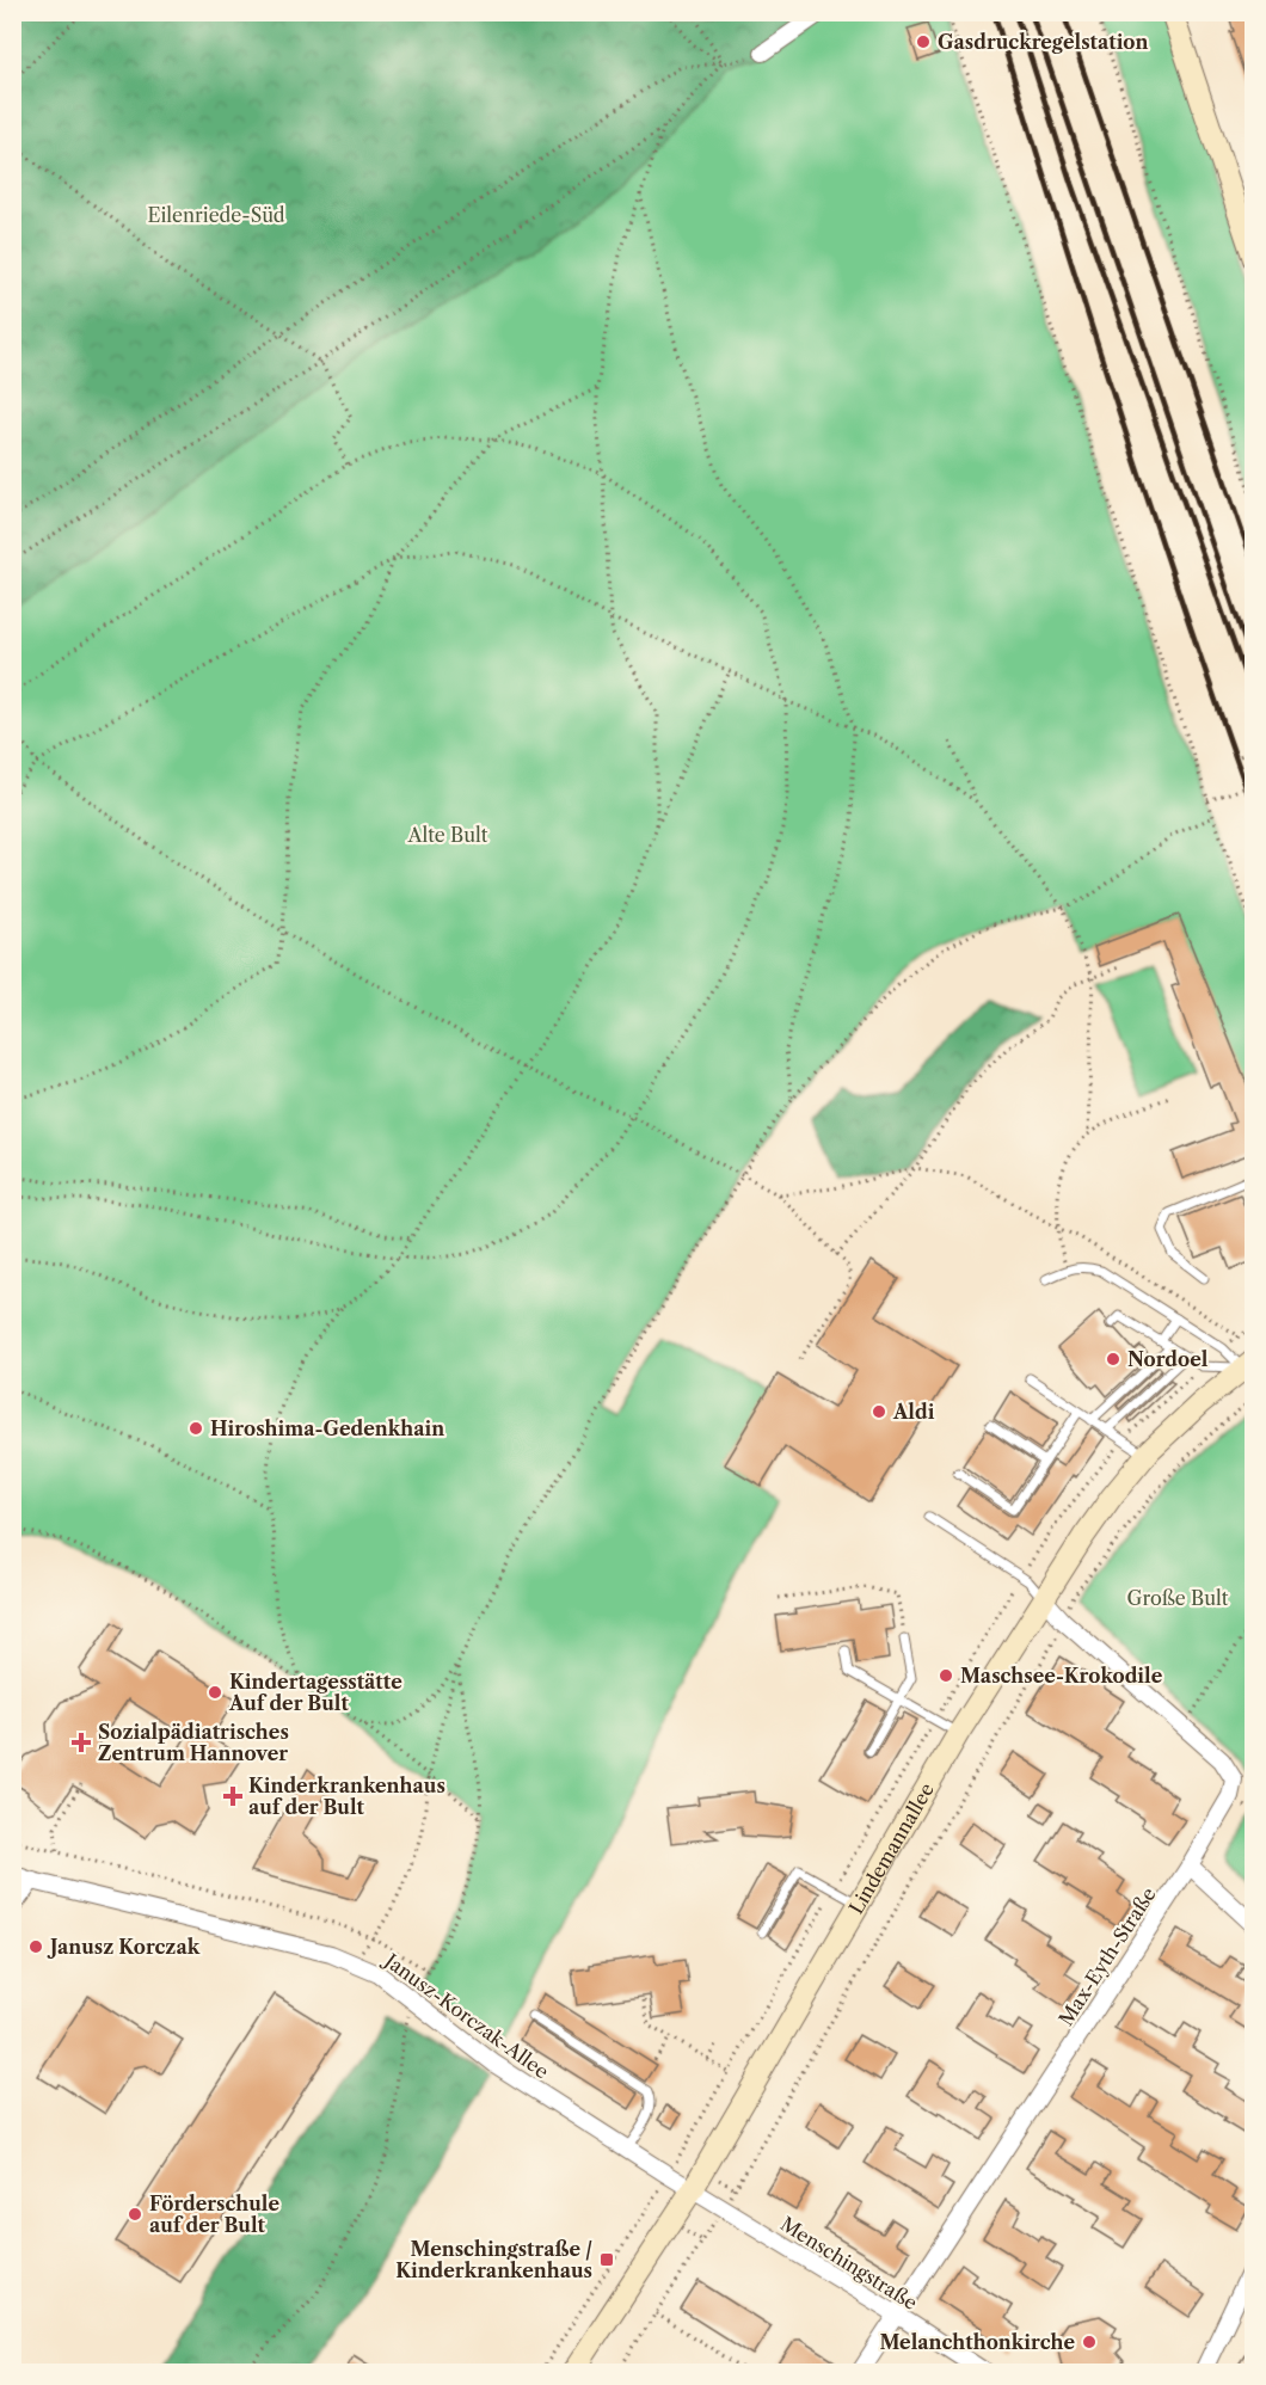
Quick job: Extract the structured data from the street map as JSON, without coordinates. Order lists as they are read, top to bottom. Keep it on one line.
{"streets":{"street":["Lindemannallee","Max-Eyth-Straße","Janusz-Korczak-Allee","Menschingstraße"]},"crossings":[["Lindemannallee","Max-Eyth-Straße"],["Lindemannallee","Janusz-Korczak-Allee"],["Lindemannallee","Menschingstraße"],["Max-Eyth-Straße","Menschingstraße"],["Janusz-Korczak-Allee","Menschingstraße"]],"parks":["Eilenriede-Süd","Alte Bult","Große Bult"],"places":{"other":["Gasdruckregelstation","Nordoel","Aldi","Hiroshima-Gedenkhain","Maschsee-Krokodile","Kindertagesstätte Auf der Bult","Janusz Korczak","Förderschule auf der Bult","Melanchthonkirche"],"health":["Sozialpädiatrisches Zentrum Hannover","Kinderkrankenhaus auf der Bult"],"transit":["Menschingstraße / Kinderkrankenhaus"]}}
